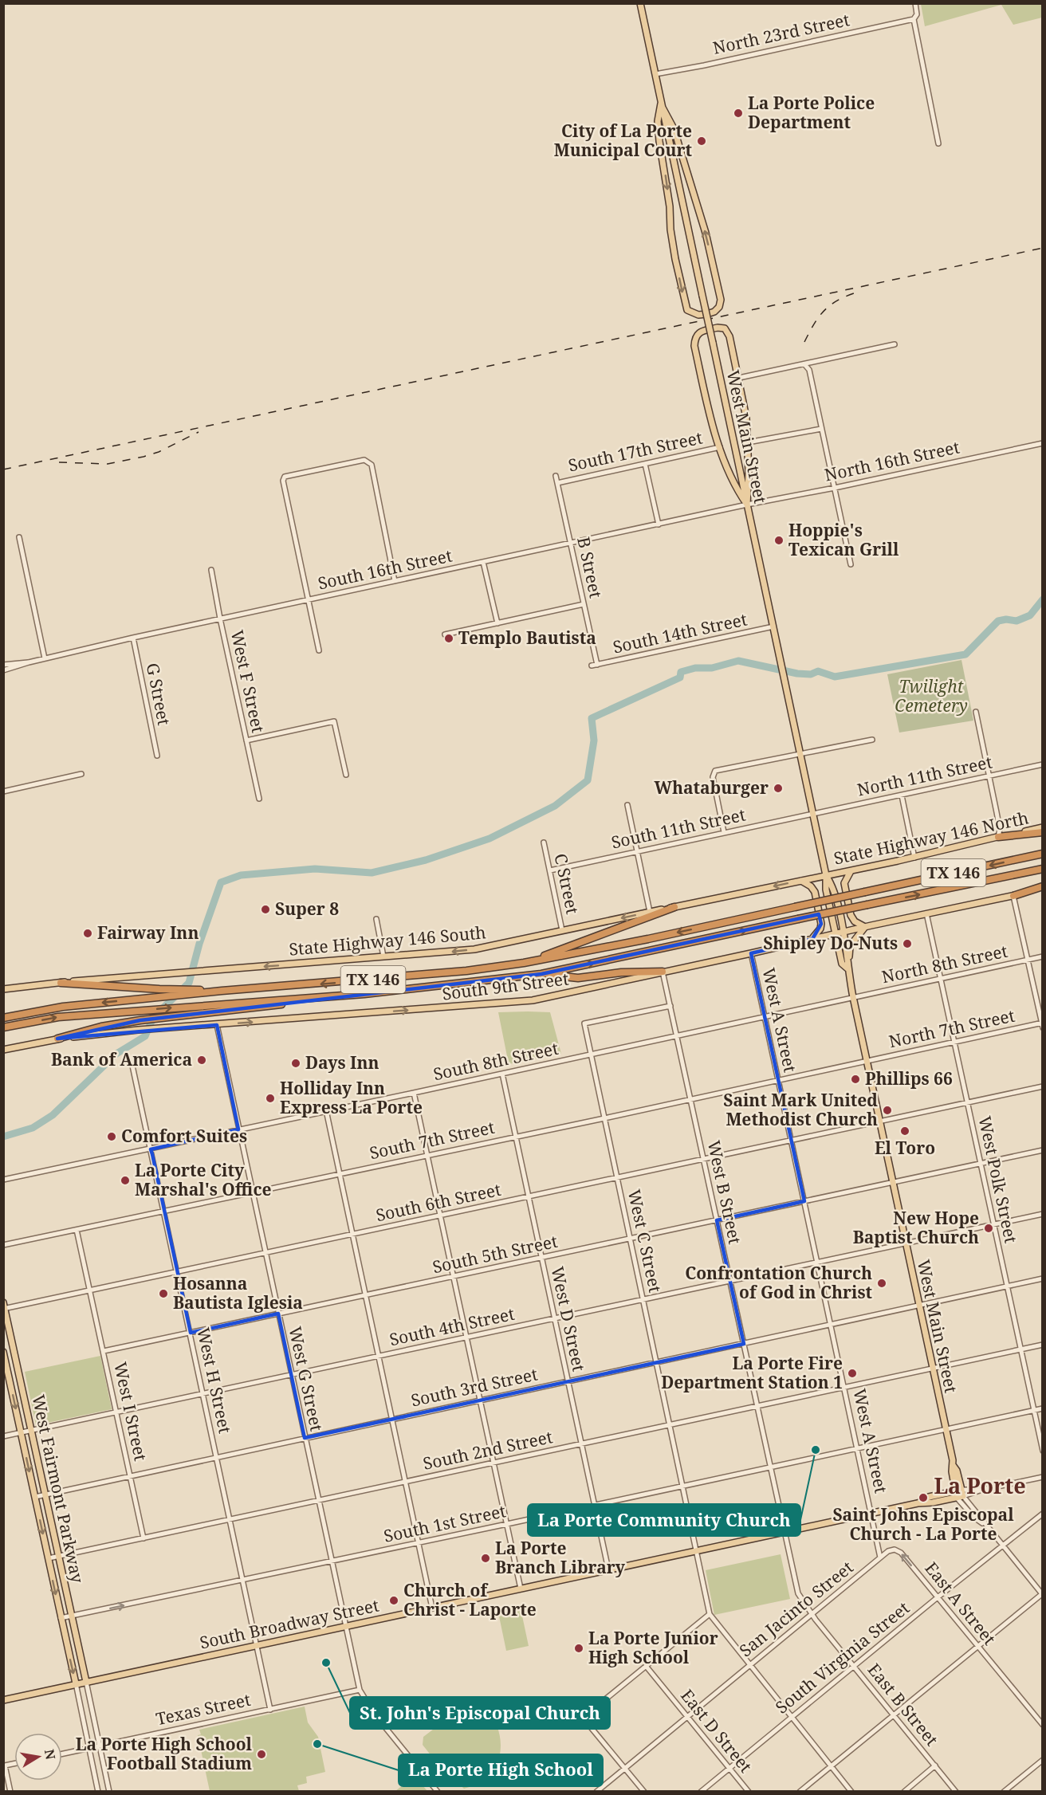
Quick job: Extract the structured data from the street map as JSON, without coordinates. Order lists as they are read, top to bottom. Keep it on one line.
{"streets":{"highway":["TX 146"],"main road":["West Main Street","State Highway 146 North","State Highway 146 South","South 9th Street","West Fairmont Parkway","South Broadway Street"],"street":["North 23rd Street","South 17th Street","North 16th Street","B Street","South 16th Street","South 14th Street","West F Street","G Street","North 11th Street","South 11th Street","C Street","North 8th Street","West A Street","North 7th Street","South 8th Street","South 7th Street","West Polk Street","West B Street","South 6th Street","West C Street","South 5th Street","West D Street","South 4th Street","West G Street","West H Street","South 3rd Street","West I Street","South 2nd Street","South 1st Street","East A Street","San Jacinto Street","South Virginia Street","East B Street","Texas Street","East D Street"]},"crossings":[["North 23rd Street","West Main Street"],["West Main Street","North 16th Street"],["West Main Street","South 16th Street"],["West Main Street","South 14th Street"],["West Main Street","North 11th Street"],["West Main Street","South 11th Street"],["West Main Street","State Highway 146 North"],["West Main Street","State Highway 146 South"],["West Main Street","North 8th Street"],["West Main Street","South 9th Street"],["West Main Street","North 7th Street"],["West Main Street","South 8th Street"],["West Main Street","South 7th Street"],["West Main Street","South 6th Street"],["West Main Street","South 5th Street"],["West Main Street","South 4th Street"],["West Main Street","South 3rd Street"],["West Main Street","South 2nd Street"],["West Main Street","South 1st Street"],["West Main Street","South Broadway Street"],["South 17th Street","B Street"],["North 16th Street","South 16th Street"],["B Street","South 16th Street"],["B Street","South 14th Street"],["South 16th Street","West F Street"],["South 16th Street","G Street"],["North 11th Street","South 11th Street"],["South 11th Street","C Street"],["State Highway 146 North","State Highway 146 South"],["C Street","State Highway 146 South"],["North 8th Street","South 8th Street"],["North 8th Street","West Polk Street"],["South 9th Street","West A Street"],["South 9th Street","West Polk Street"],["South 9th Street","West B Street"],["South 9th Street","West G Street"],["West A Street","South 8th Street"],["West A Street","South 7th Street"],["West A Street","South 6th Street"],["West A Street","South 5th Street"],["West A Street","South 4th Street"],["West A Street","South 3rd Street"],["West A Street","South 2nd Street"],["West A Street","South 1st Street"],["West A Street","South Broadway Street"],["North 7th Street","South 7th Street"],["North 7th Street","West Polk Street"],["South 8th Street","West B Street"],["South 8th Street","West C Street"],["South 8th Street","West D Street"],["South 8th Street","West G Street"],["South 8th Street","West H Street"],["South 7th Street","West B Street"],["South 7th Street","West C Street"],["South 7th Street","West D Street"],["South 7th Street","West G Street"],["South 7th Street","West H Street"],["South 7th Street","West I Street"],["West Polk Street","South 6th Street"],["West Polk Street","South 5th Street"],["West Polk Street","South 4th Street"],["West Polk Street","South 3rd Street"],["West Polk Street","South 2nd Street"],["West Polk Street","South 1st Street"],["West B Street","South 6th Street"],["West B Street","West C Street"],["West B Street","South 5th Street"],["West B Street","South 4th Street"],["West B Street","South 3rd Street"],["West B Street","South 2nd Street"],["West B Street","South 1st Street"],["West B Street","South Broadway Street"],["West B Street","East B Street"],["South 6th Street","West C Street"],["South 6th Street","West D Street"],["South 6th Street","West G Street"],["South 6th Street","West H Street"],["South 6th Street","West I Street"],["South 6th Street","West Fairmont Parkway"],["West C Street","South 5th Street"],["West C Street","South 4th Street"],["West C Street","South 3rd Street"],["West C Street","South 2nd Street"],["West C Street","South 1st Street"],["West C Street","South Broadway Street"],["South 5th Street","West D Street"],["South 5th Street","West G Street"],["South 5th Street","West H Street"],["South 5th Street","West I Street"],["West D Street","South 4th Street"],["West D Street","South 3rd Street"],["West D Street","South 2nd Street"],["West D Street","South 1st Street"],["West D Street","South Broadway Street"],["South 4th Street","West G Street"],["South 4th Street","West H Street"],["South 4th Street","West I Street"],["South 4th Street","West Fairmont Parkway"],["West G Street","South 3rd Street"],["West G Street","South 2nd Street"],["West G Street","South 1st Street"],["West G Street","South Broadway Street"],["West G Street","Texas Street"],["West H Street","South 3rd Street"],["West H Street","South 2nd Street"],["West H Street","South 1st Street"],["West H Street","South Broadway Street"],["West H Street","Texas Street"],["South 3rd Street","West I Street"],["South 3rd Street","West Fairmont Parkway"],["West I Street","South 2nd Street"],["South 2nd Street","West Fairmont Parkway"],["West Fairmont Parkway","South 1st Street"],["West Fairmont Parkway","South Broadway Street"],["East A Street","San Jacinto Street"],["East A Street","South Virginia Street"],["San Jacinto Street","East B Street"],["San Jacinto Street","East D Street"],["South Broadway Street","East B Street"],["South Virginia Street","East B Street"],["South Virginia Street","East D Street"]],"one_way":["State Highway 146 South","South 9th Street"],"districts":["La Porte"],"parks":["Twilight Cemetery"],"places":["La Porte Police Department","City of La Porte Municipal Court","Hoppie's Texican Grill","Templo Bautista","Whataburger","Super 8","Fairway Inn","Shipley Do-Nuts","Bank of America","Days Inn","Phillips 66","Holliday Inn Express La Porte","Saint Mark United Methodist Church","El Toro","Comfort Suites","La Porte City Marshal's Office","New Hope Baptist Church","Confrontation Church of God in Christ","Hosanna Bautista Iglesia","La Porte Fire Department Station 1","La Porte Community Church","Saint Johns Episcopal Church - La Porte","La Porte Branch Library","Church of Christ - Laporte","La Porte Junior High School","St. John's Episcopal Church","La Porte High School","La Porte High School Football Stadium"],"north":"right"}
